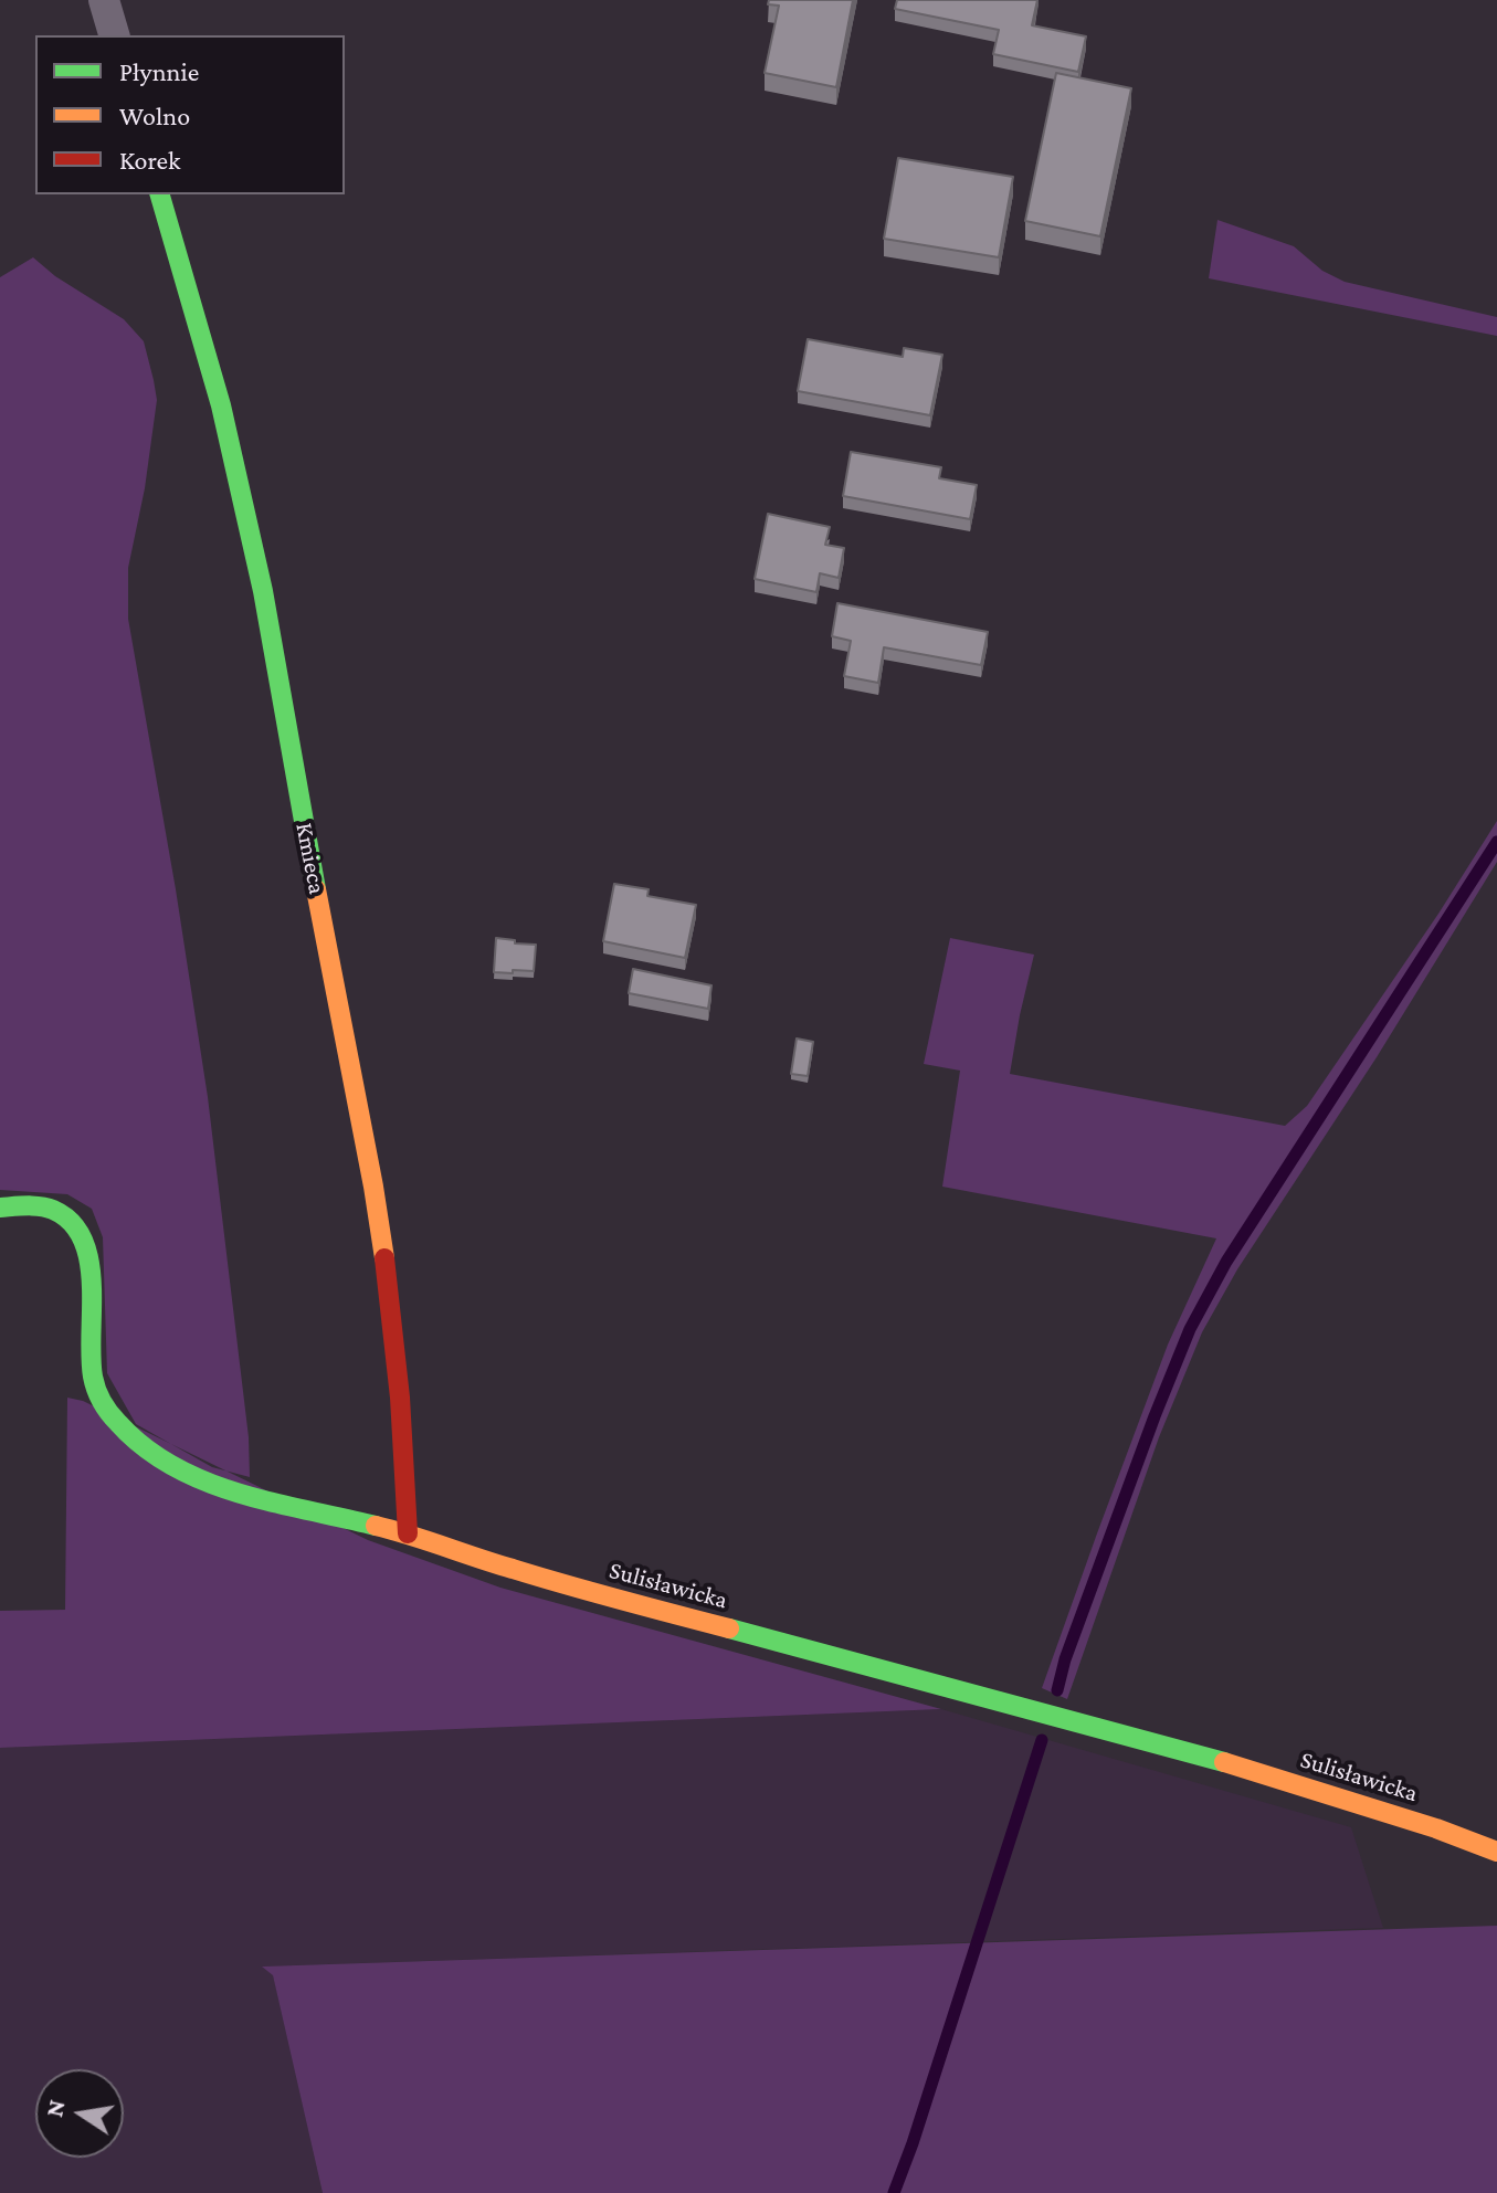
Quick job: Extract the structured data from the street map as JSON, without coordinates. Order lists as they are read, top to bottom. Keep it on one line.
{"streets":{"street":["Kmieca","Sulisławicka"]},"crossings":[["Kmieca","Sulisławicka"]],"legend":["Płynnie","Wolno","Korek"],"north":"left"}
